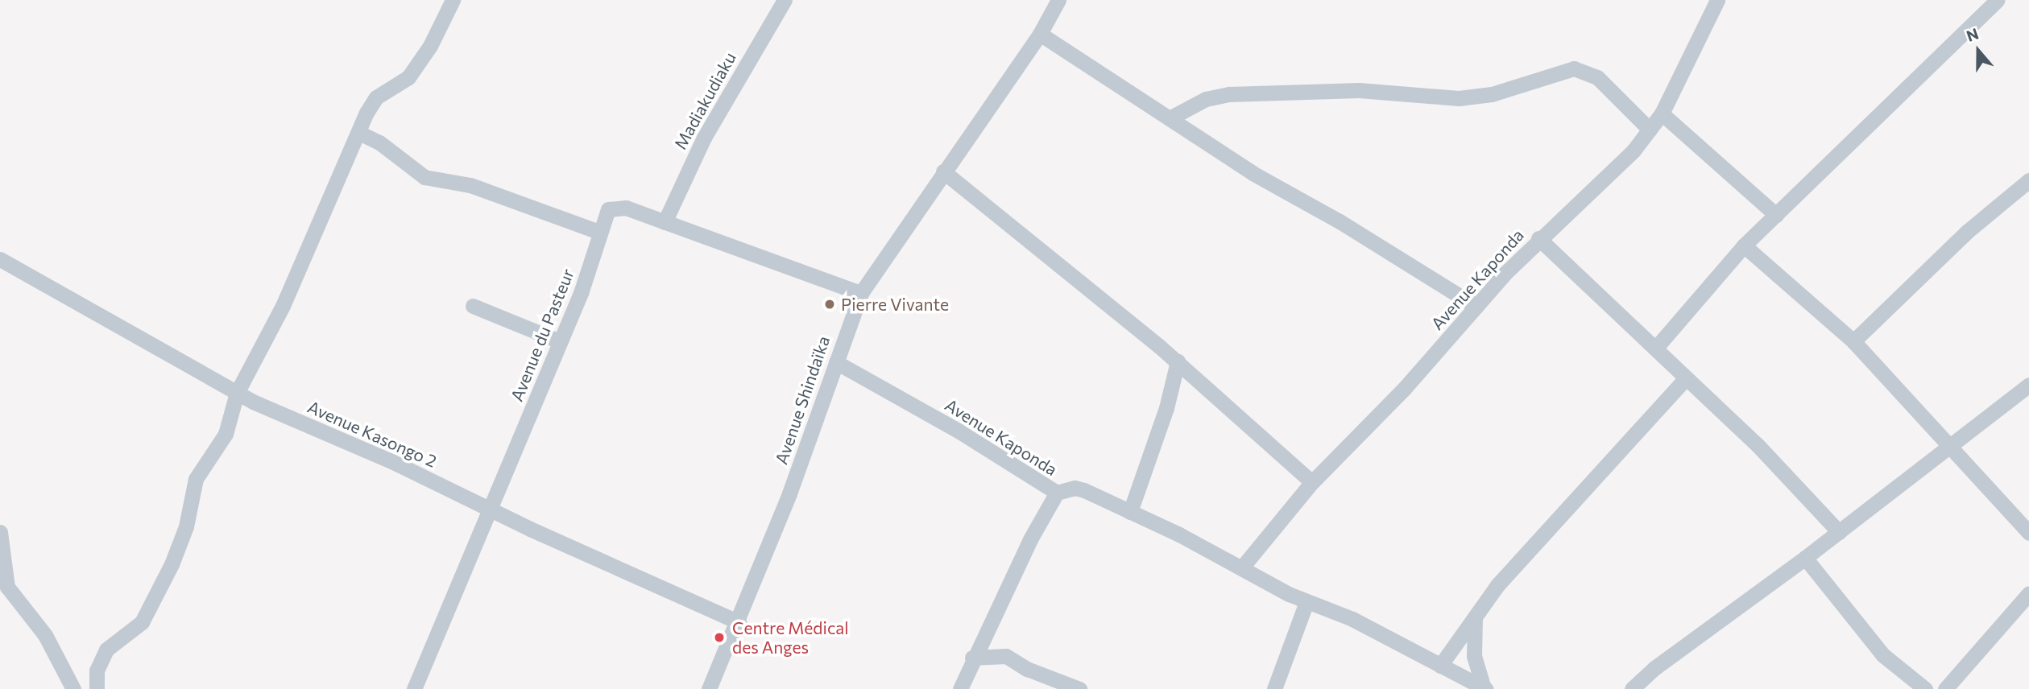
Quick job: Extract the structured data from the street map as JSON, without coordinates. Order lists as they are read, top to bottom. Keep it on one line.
{"streets":{"street":["Madiakudiaku","Avenue Kaponda","Avenue du Pasteur","Avenue Shindaïka","Avenue Kasongo 2"]},"crossings":[["Madiakudiaku","Avenue du Pasteur"],["Avenue Kaponda","Avenue Shindaïka"],["Avenue du Pasteur","Avenue Shindaïka"],["Avenue du Pasteur","Avenue Kasongo 2"],["Avenue Shindaïka","Avenue Kasongo 2"]],"places":["Pierre Vivante","Centre Médical des Anges"],"north":"top"}
